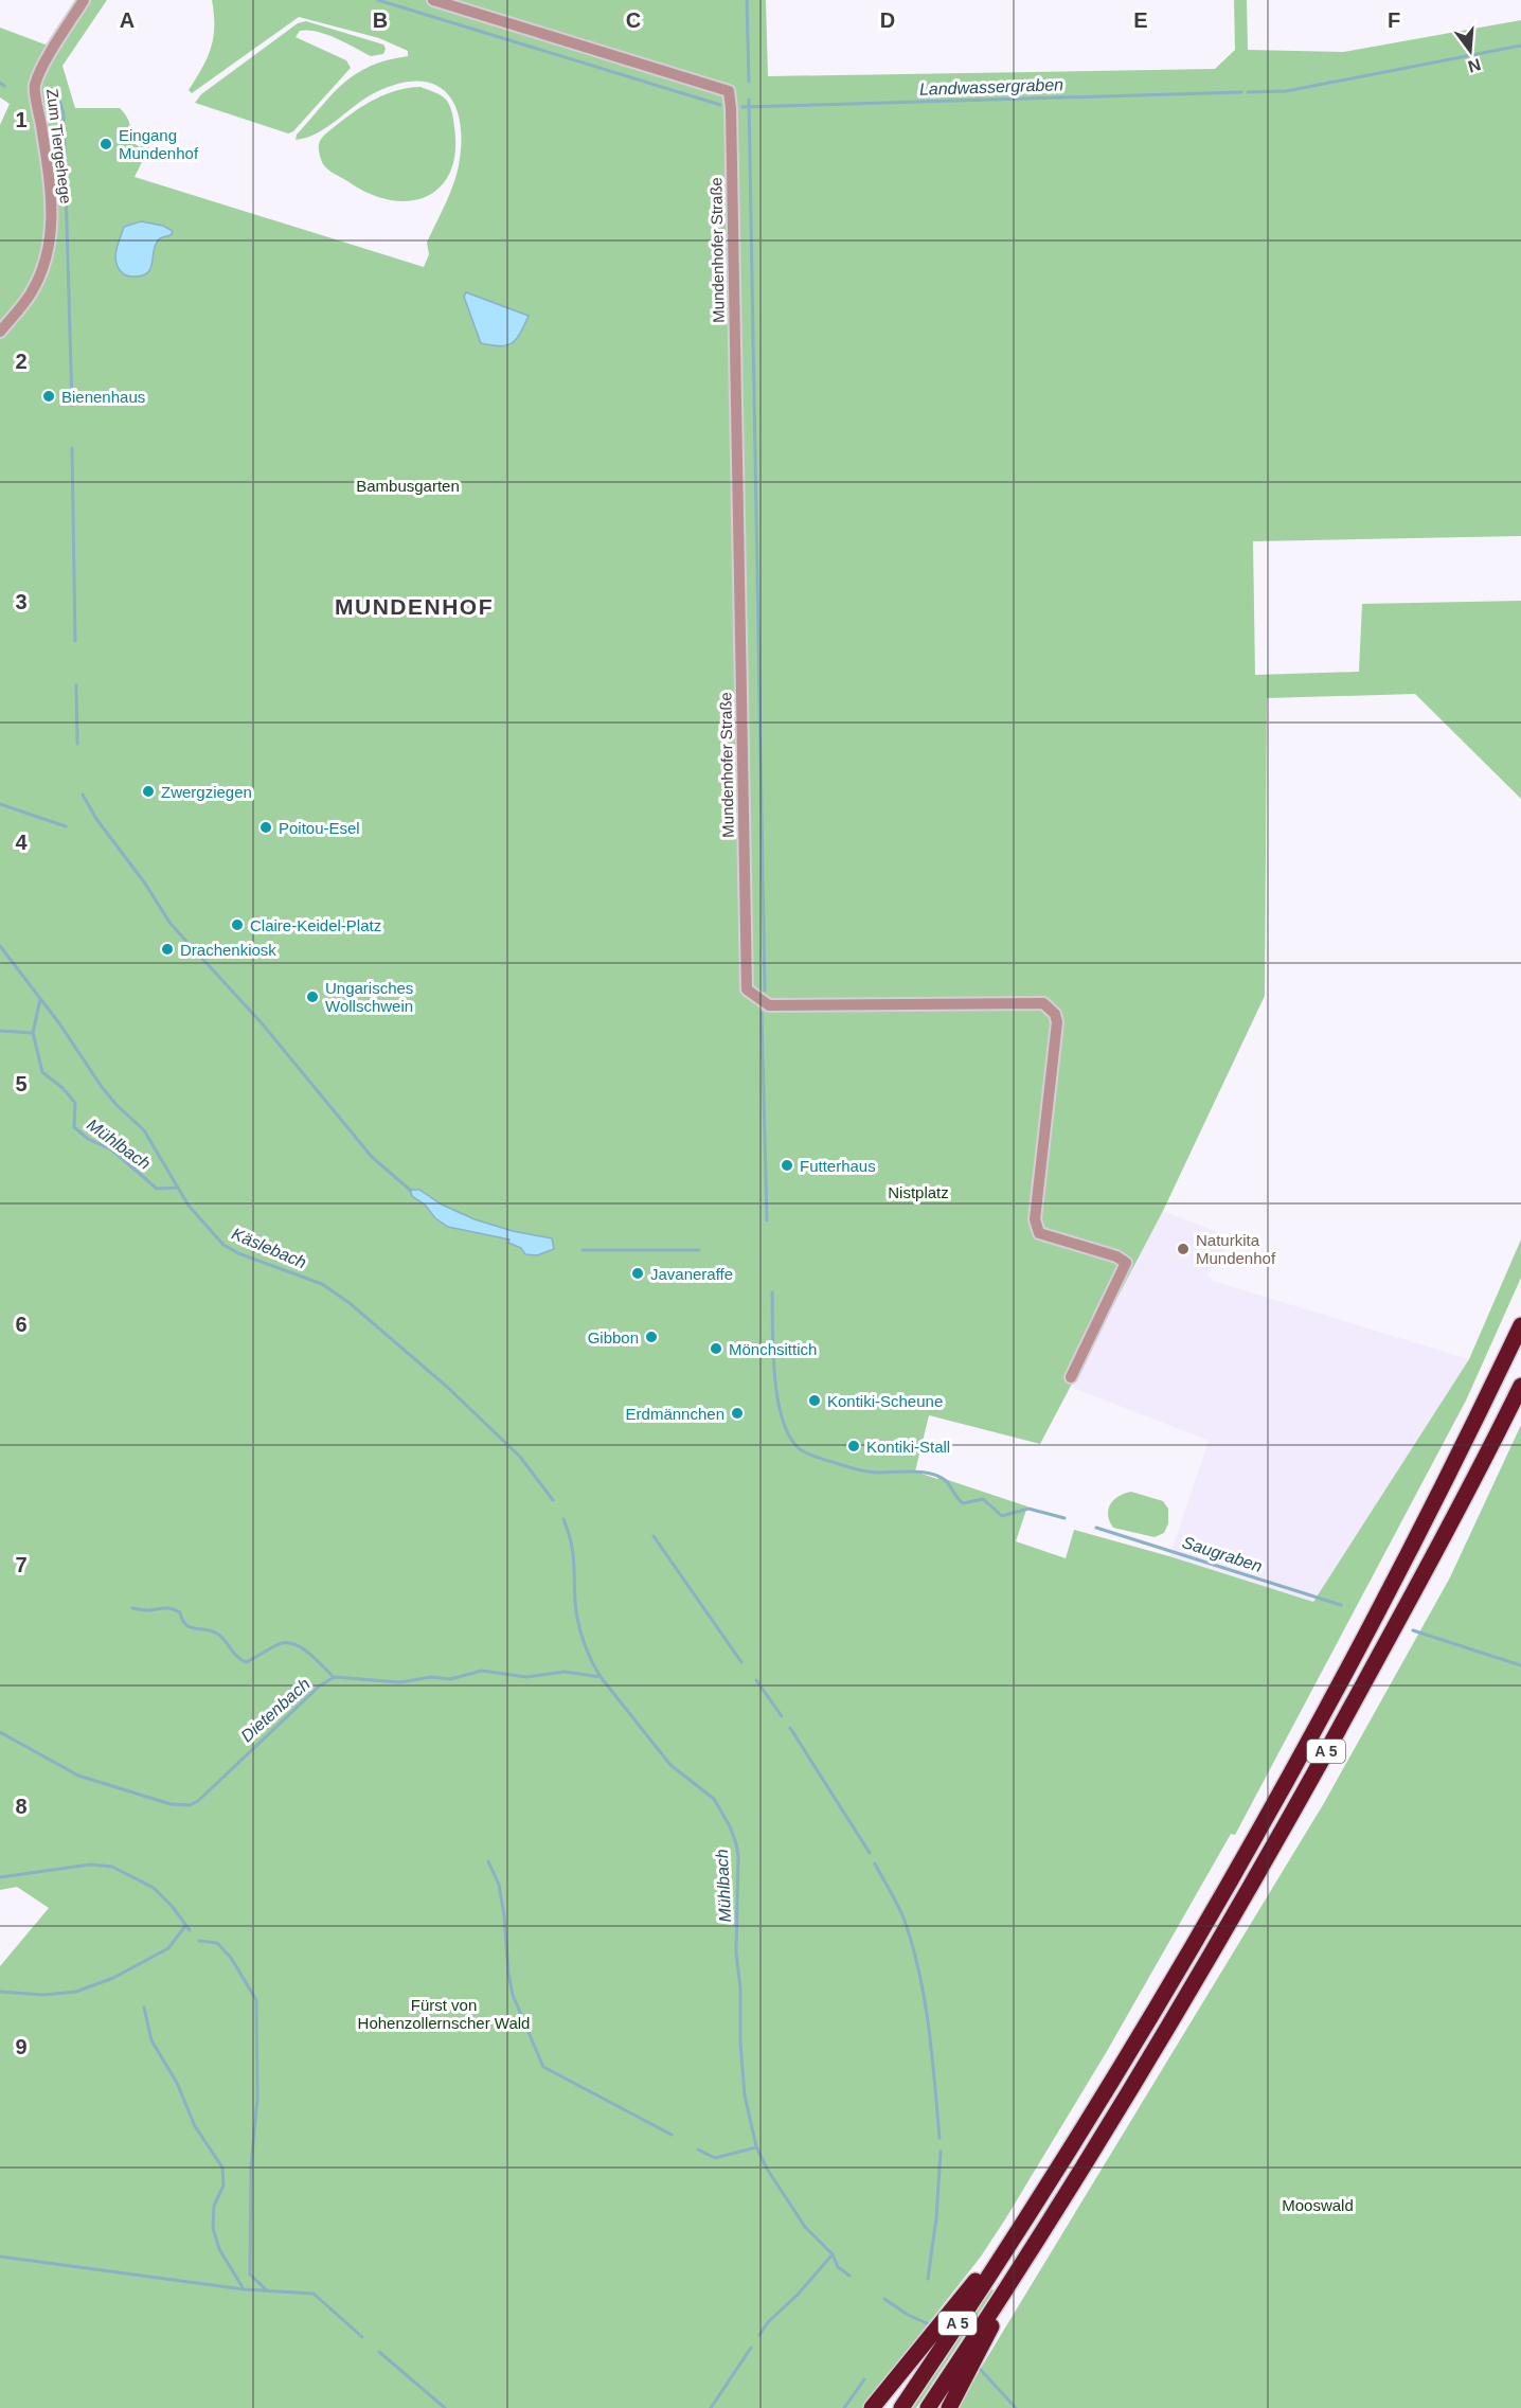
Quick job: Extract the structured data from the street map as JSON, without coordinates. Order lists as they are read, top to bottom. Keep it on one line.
{"streets":{"highway":["A 5"],"street":["Zum Tiergehege","Mundenhofer Straße"]},"districts":["MUNDENHOF"],"water":["Landwassergraben","Mühlbach","Käslebach","Saugraben","Dietenbach"],"parks":["Bambusgarten","Nistplatz","Fürst von Hohenzollernscher Wald","Mooswald"],"places":["Eingang Mundenhof","Bienenhaus","Zwergziegen","Poitou-Esel","Claire-Keidel-Platz","Drachenkiosk","Ungarisches Wollschwein","Futterhaus","Naturkita Mundenhof","Javaneraffe","Gibbon","Mönchsittich","Kontiki-Scheune","Erdmännchen","Kontiki-Stall"],"north":"bottom","grid":{"columns":["A","B","C","D","E","F"],"rows":["1","2","3","4","5","6","7","8","9"]}}
